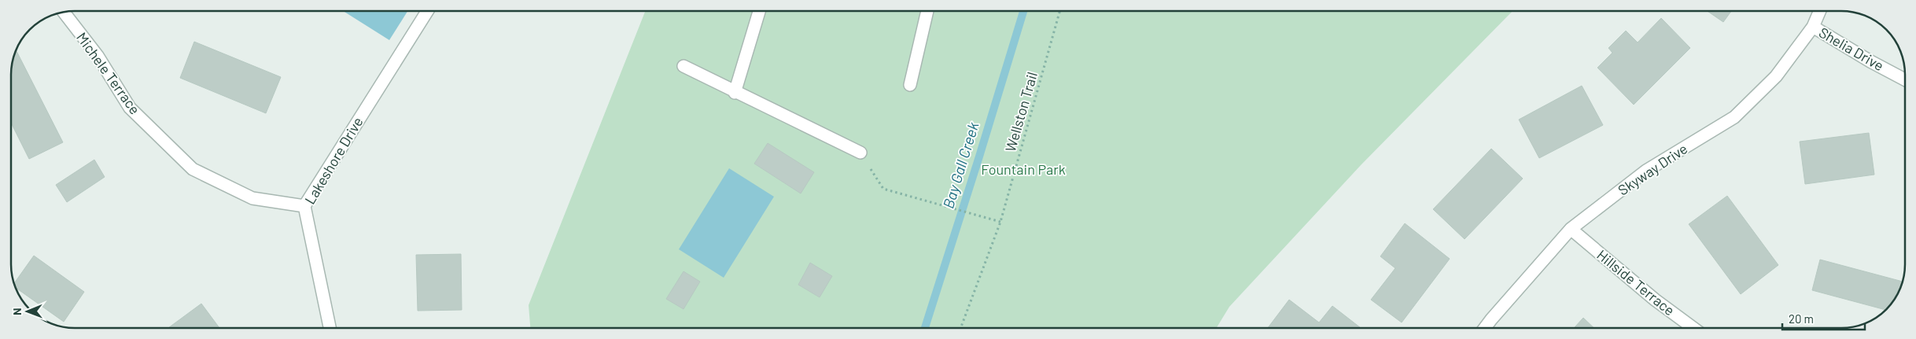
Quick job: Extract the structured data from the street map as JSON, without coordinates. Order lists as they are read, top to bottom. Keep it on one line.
{"streets":{"street":["Shelia Drive","Michele Terrace","Lakeshore Drive","Skyway Drive","Hillside Terrace"],"path":["Wellston Trail"]},"crossings":[["Shelia Drive","Skyway Drive"],["Michele Terrace","Lakeshore Drive"],["Skyway Drive","Hillside Terrace"]],"water":["Bay Gall Creek"],"parks":["Fountain Park"],"scale_bar":"20 m","north":"left"}
